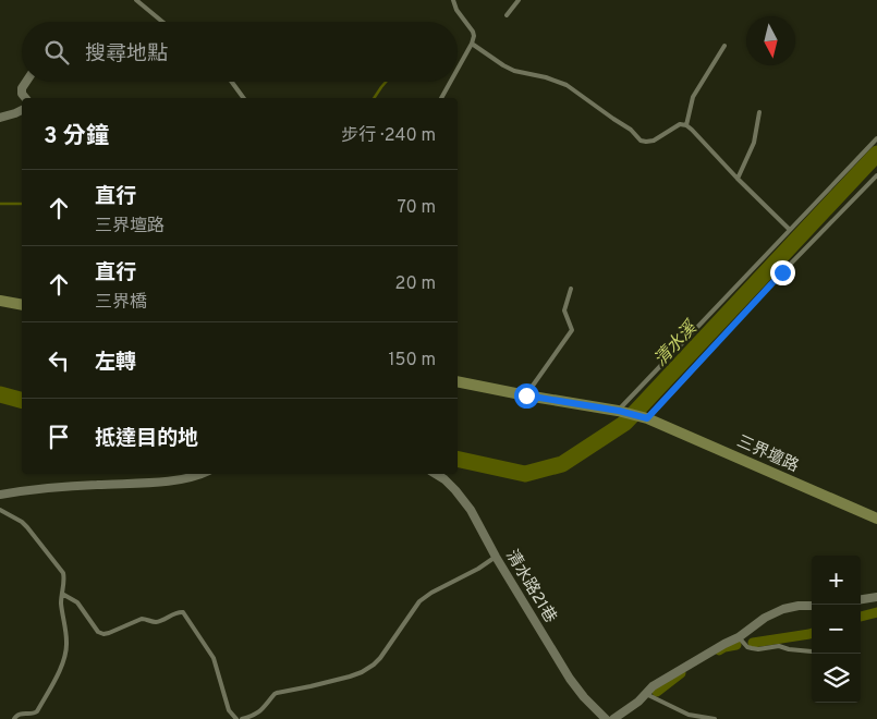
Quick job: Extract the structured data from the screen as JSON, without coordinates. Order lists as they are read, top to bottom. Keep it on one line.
{"streets":{"street":["三界壇路","清水路21巷"]},"water":["清水溪"],"north":"bottom","page":{"search":"搜尋地點","heading":["3 分鐘","步行 · 240 m"],"list":[["直行","三界壇路","70 m"],["直行","三界橋","20 m"],["左轉","150 m"],"抵達目的地"],"map_buttons":["+","−"]}}
